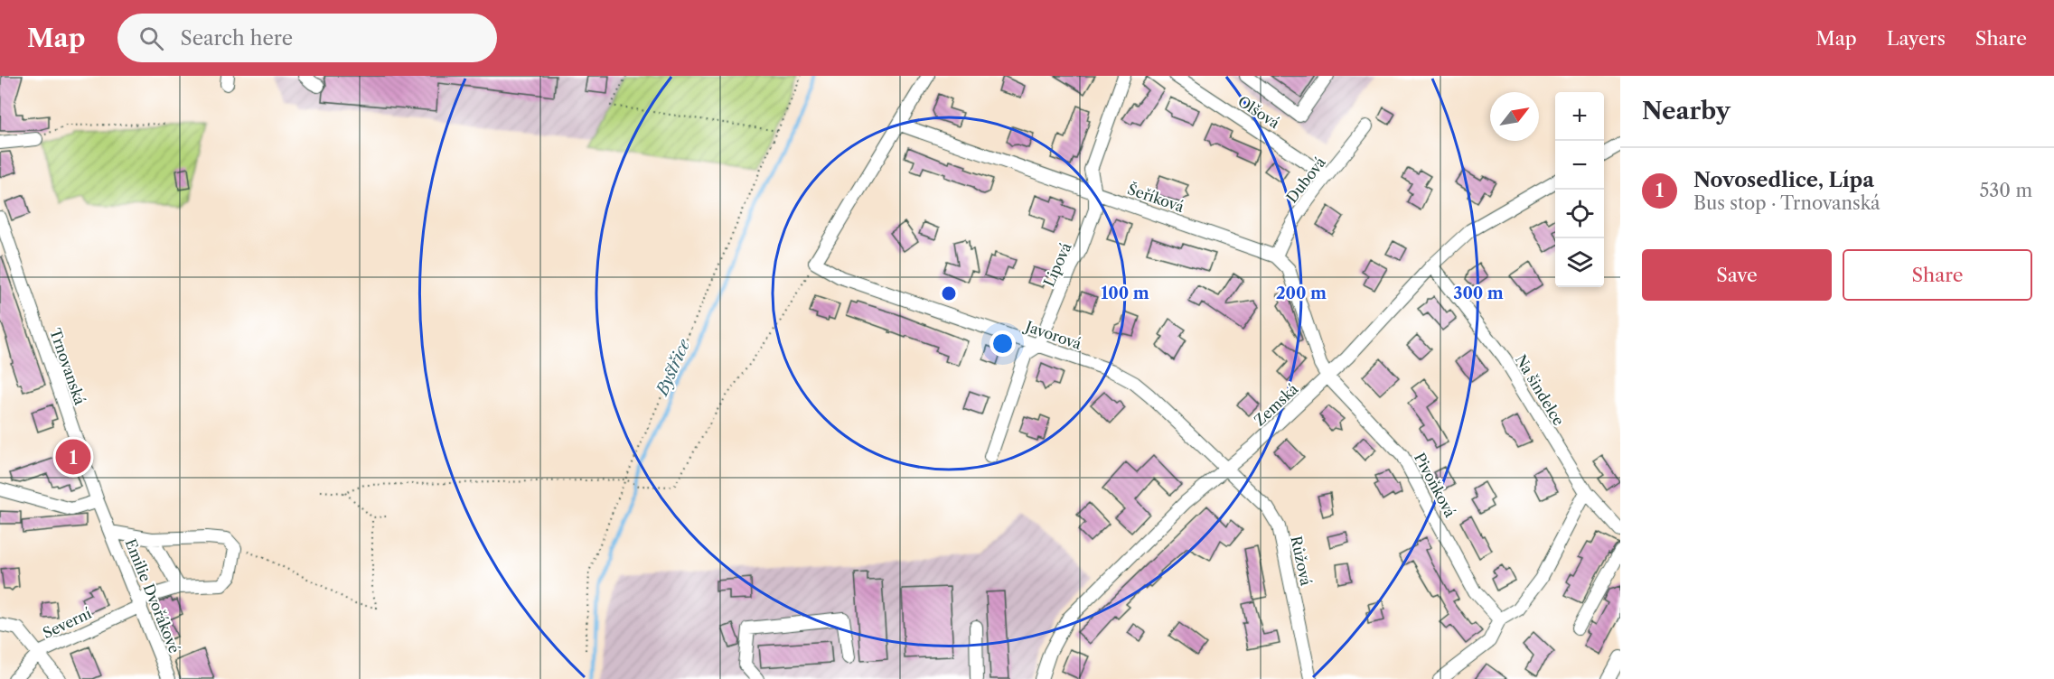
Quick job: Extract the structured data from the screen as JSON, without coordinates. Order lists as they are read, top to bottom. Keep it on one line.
{"streets":{"street":["Olšová","Dubová","Šeříková","Lipová","Javorová","Trnovanská","Na šindelce","Zemská","Pivoňková","Růžová","Emilie Dvořákové","Severní"]},"crossings":[["Olšová","Dubová"],["Dubová","Šeříková"],["Šeříková","Lipová"],["Lipová","Javorová"],["Javorová","Zemská"],["Javorová","Růžová"],["Trnovanská","Emilie Dvořákové"],["Na šindelce","Zemská"],["Zemská","Pivoňková"],["Zemská","Růžová"],["Emilie Dvořákové","Severní"]],"water":["Bystřice"],"north":"top right","page":{"header":"Map","search":"Search here","nav":["Map","Layers","Share"],"heading":"Nearby","map_buttons":["+","−"],"list":[{"mark":"1","name":"Novosedlice, Lípa","note":"Bus stop · Trnovanská","value":"530 m"}],"buttons":["Save","Share"],"pins":"1"},"rings":["100 m","200 m","300 m"]}
